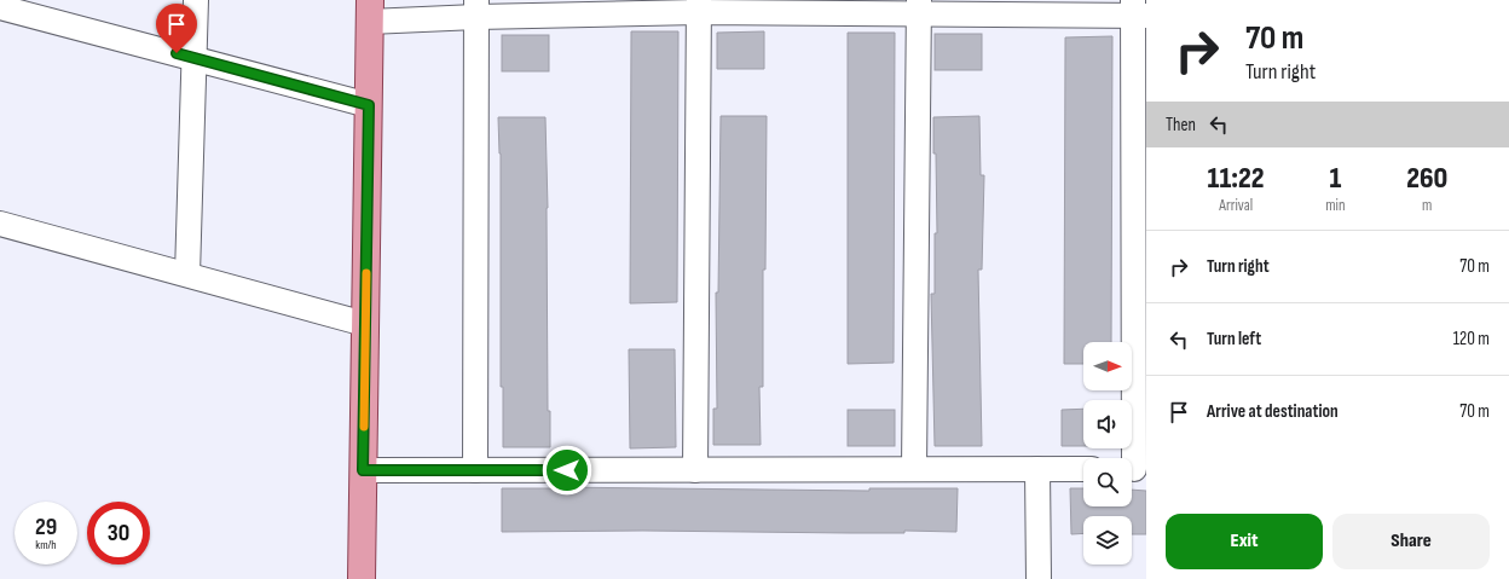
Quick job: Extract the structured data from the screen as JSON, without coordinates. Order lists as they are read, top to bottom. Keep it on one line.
{"north":"right","page":{"turn":["70 m","Turn right"],"then":"Then","eta":["11:22","Arrival","1","min","260","m"],"list":[{"name":"Turn right","value":"70 m"},{"name":"Turn left","value":"120 m"},{"name":"Arrive at destination","value":"70 m"}],"speed":"29 km/h","limit":"30","buttons":["Exit","Share"]}}
